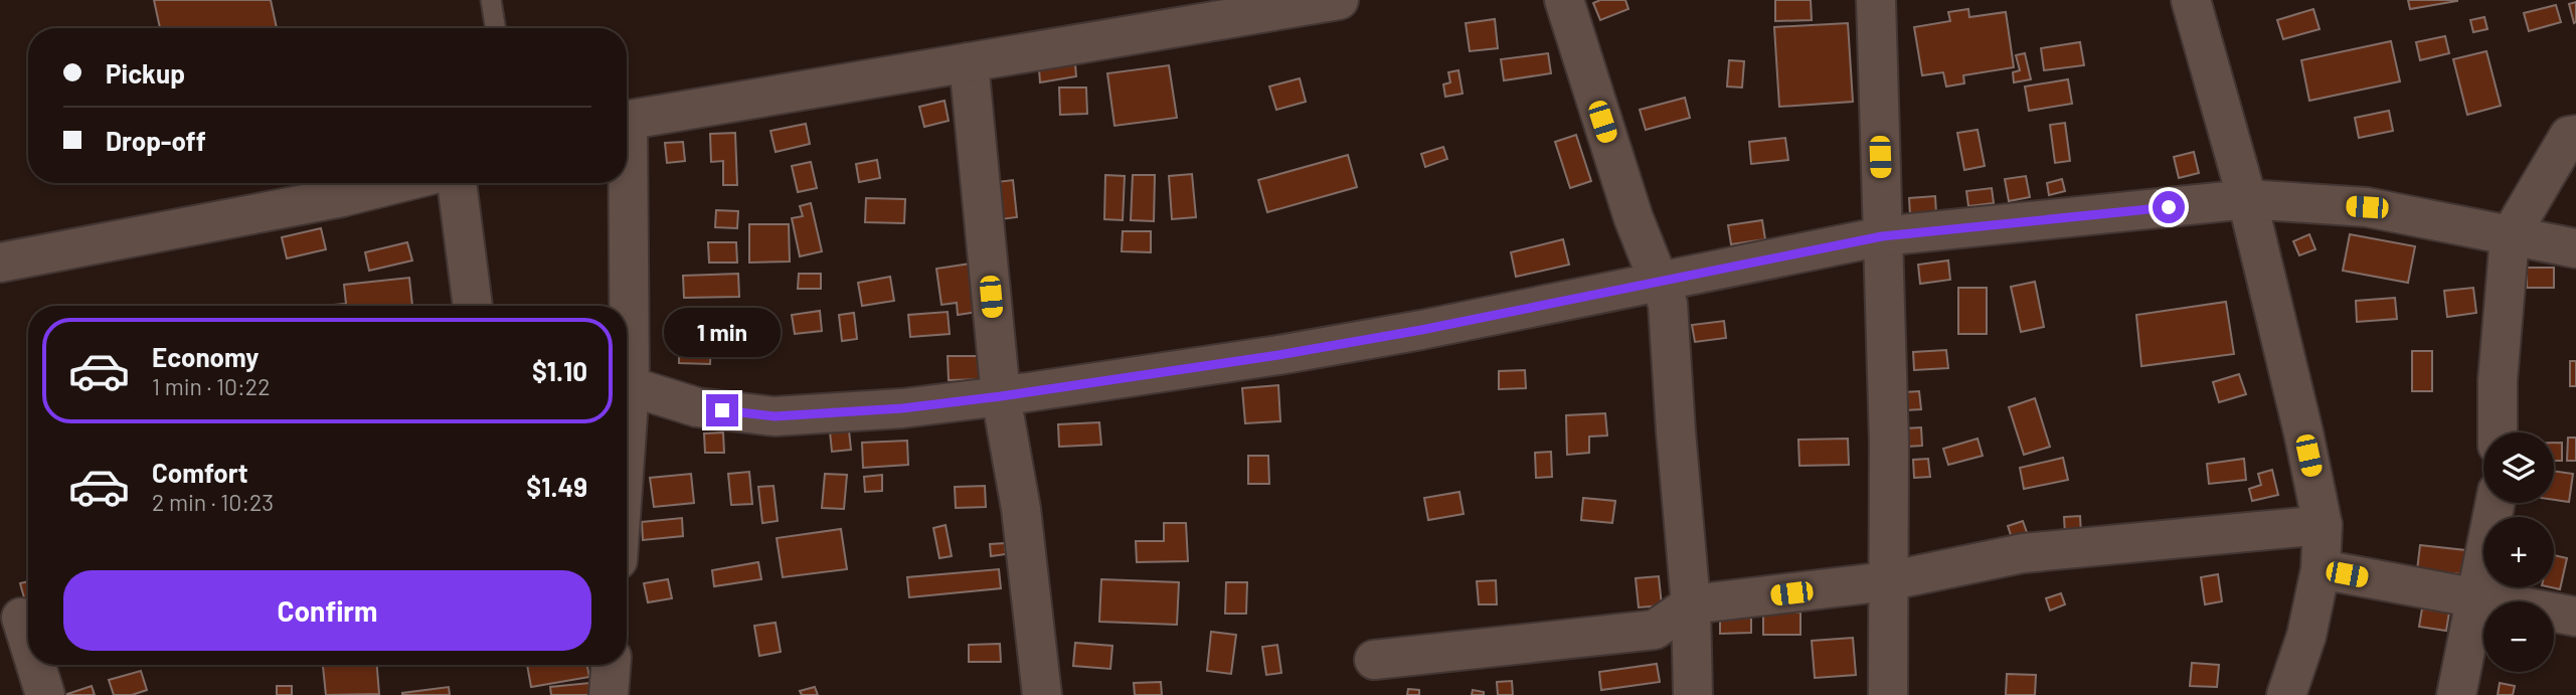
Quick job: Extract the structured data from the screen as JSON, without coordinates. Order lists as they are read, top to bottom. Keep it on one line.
{"page":{"banner":["Pickup","Drop-off"],"bubble":"1 min","list":[{"name":"Economy","note":"1 min · 10:22","value":"$1.10"},{"name":"Comfort","note":"2 min · 10:23","value":"$1.49"}],"map_buttons":["+","−"],"buttons":"Confirm"}}
